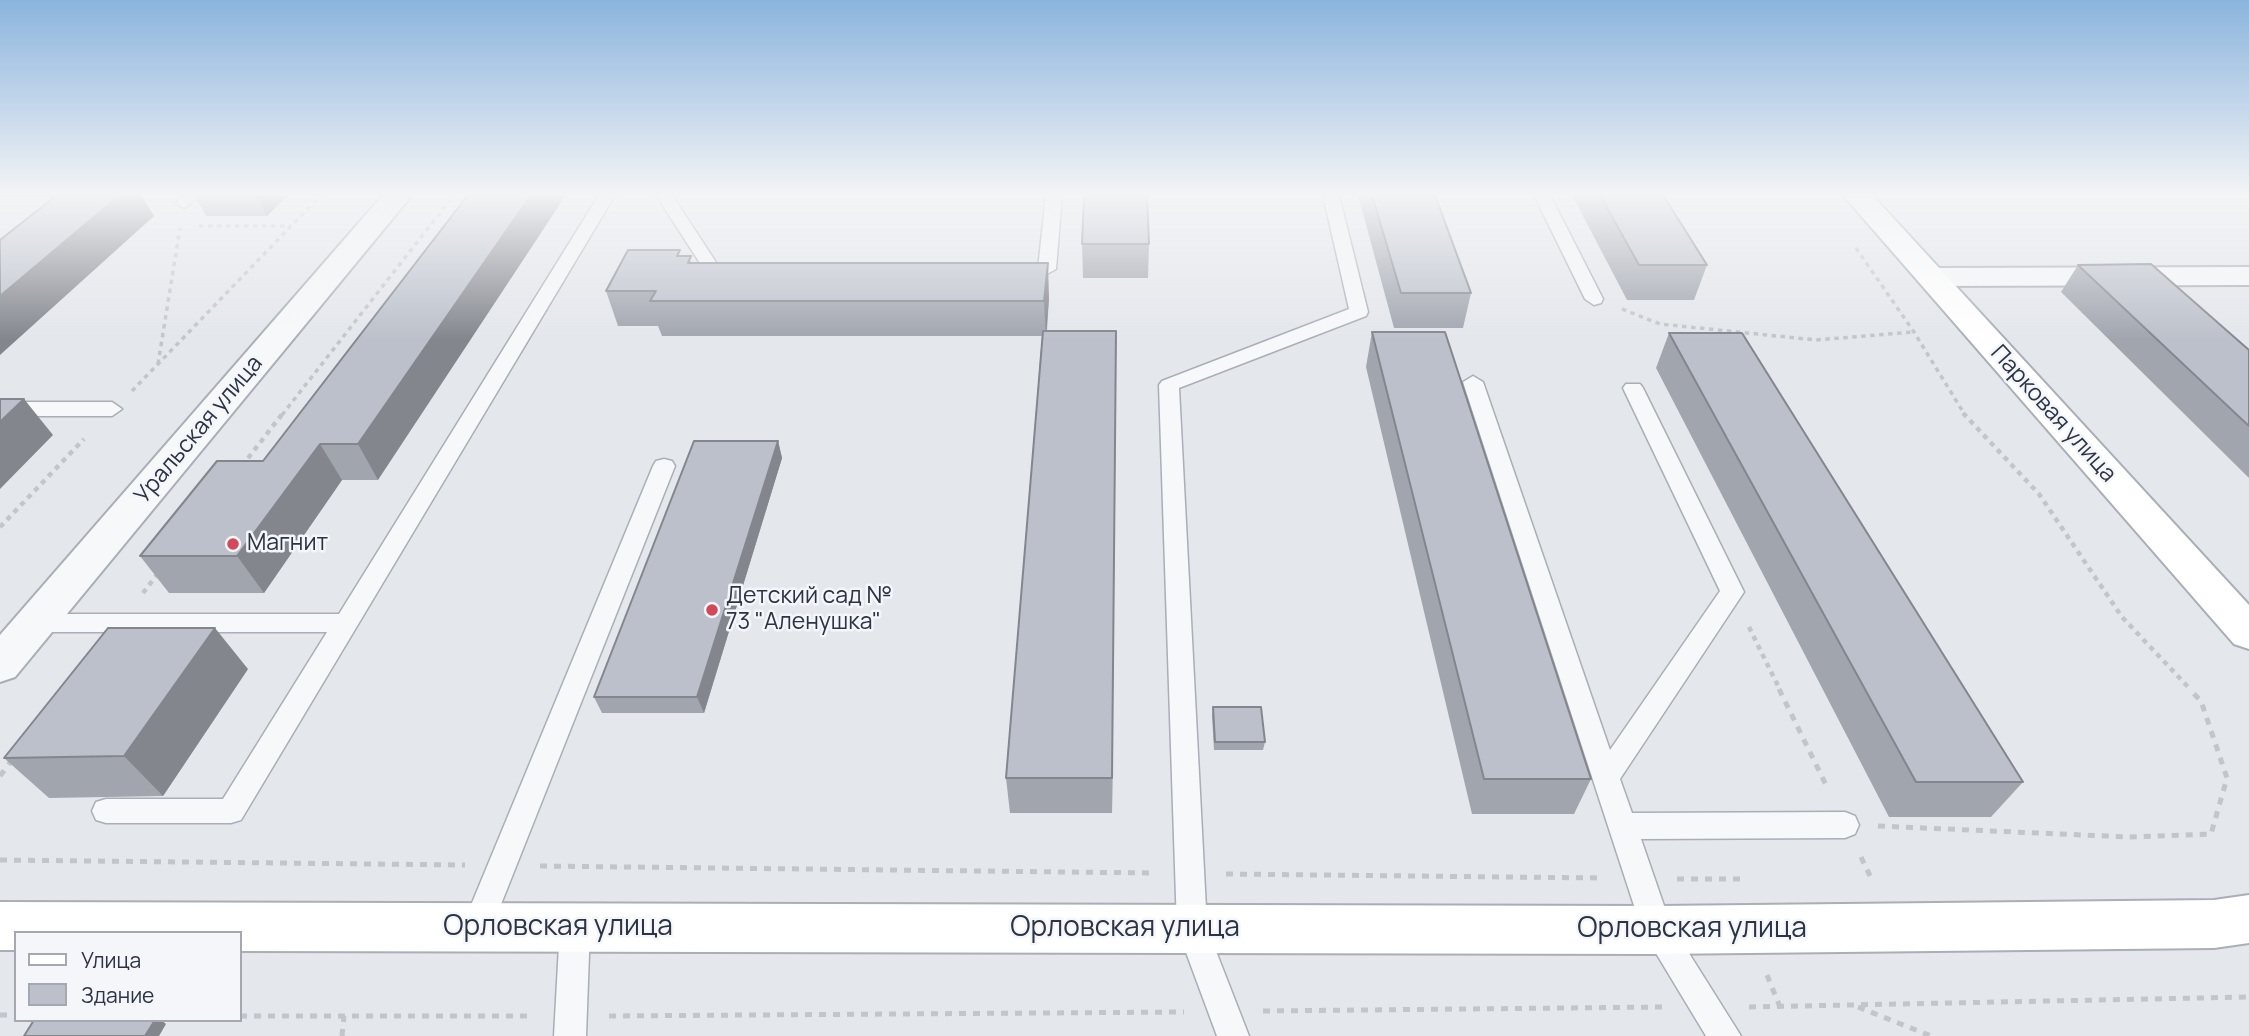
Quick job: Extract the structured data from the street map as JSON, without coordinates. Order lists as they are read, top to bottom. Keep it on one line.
{"streets":{"street":["Парковая улица","Уральская улица","Орловская улица"]},"places":["Магнит","Детский сад № 73 \"Аленушка\""],"legend":["Улица","Здание"]}
